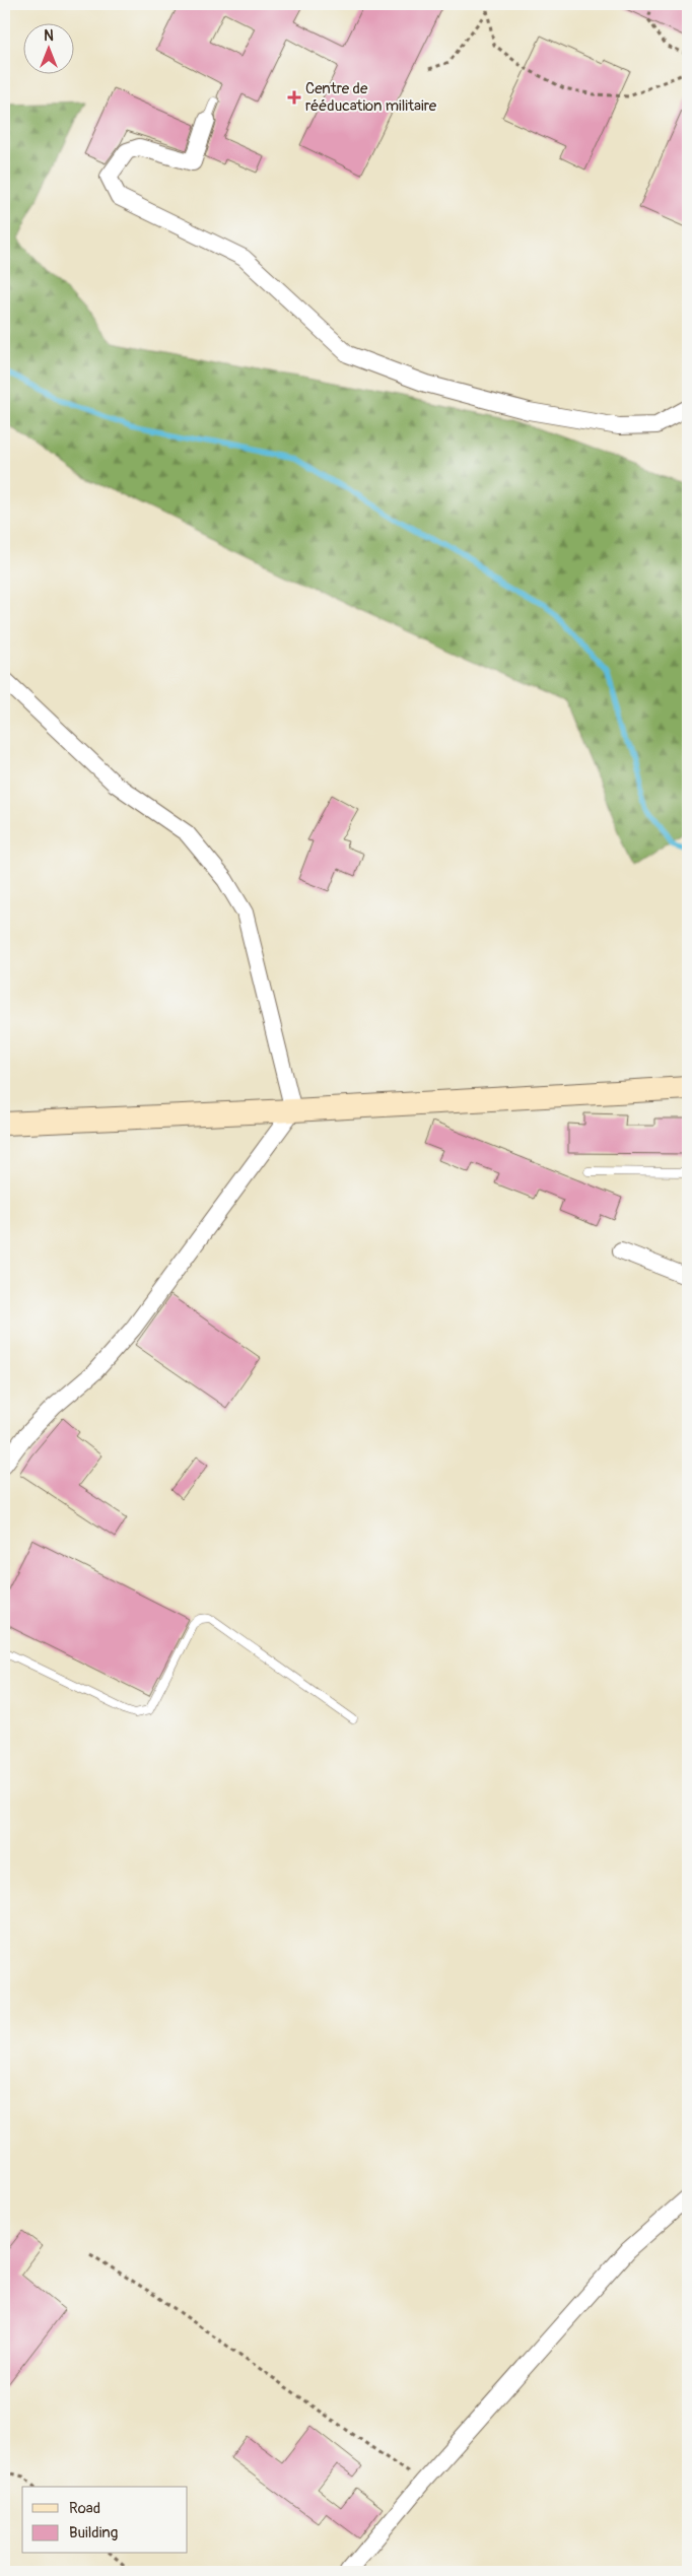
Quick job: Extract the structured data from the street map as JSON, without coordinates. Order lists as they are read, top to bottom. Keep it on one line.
{"places":{"health":["Centre de rééducation militaire"]},"legend":["Road","Building"],"north":"top"}
